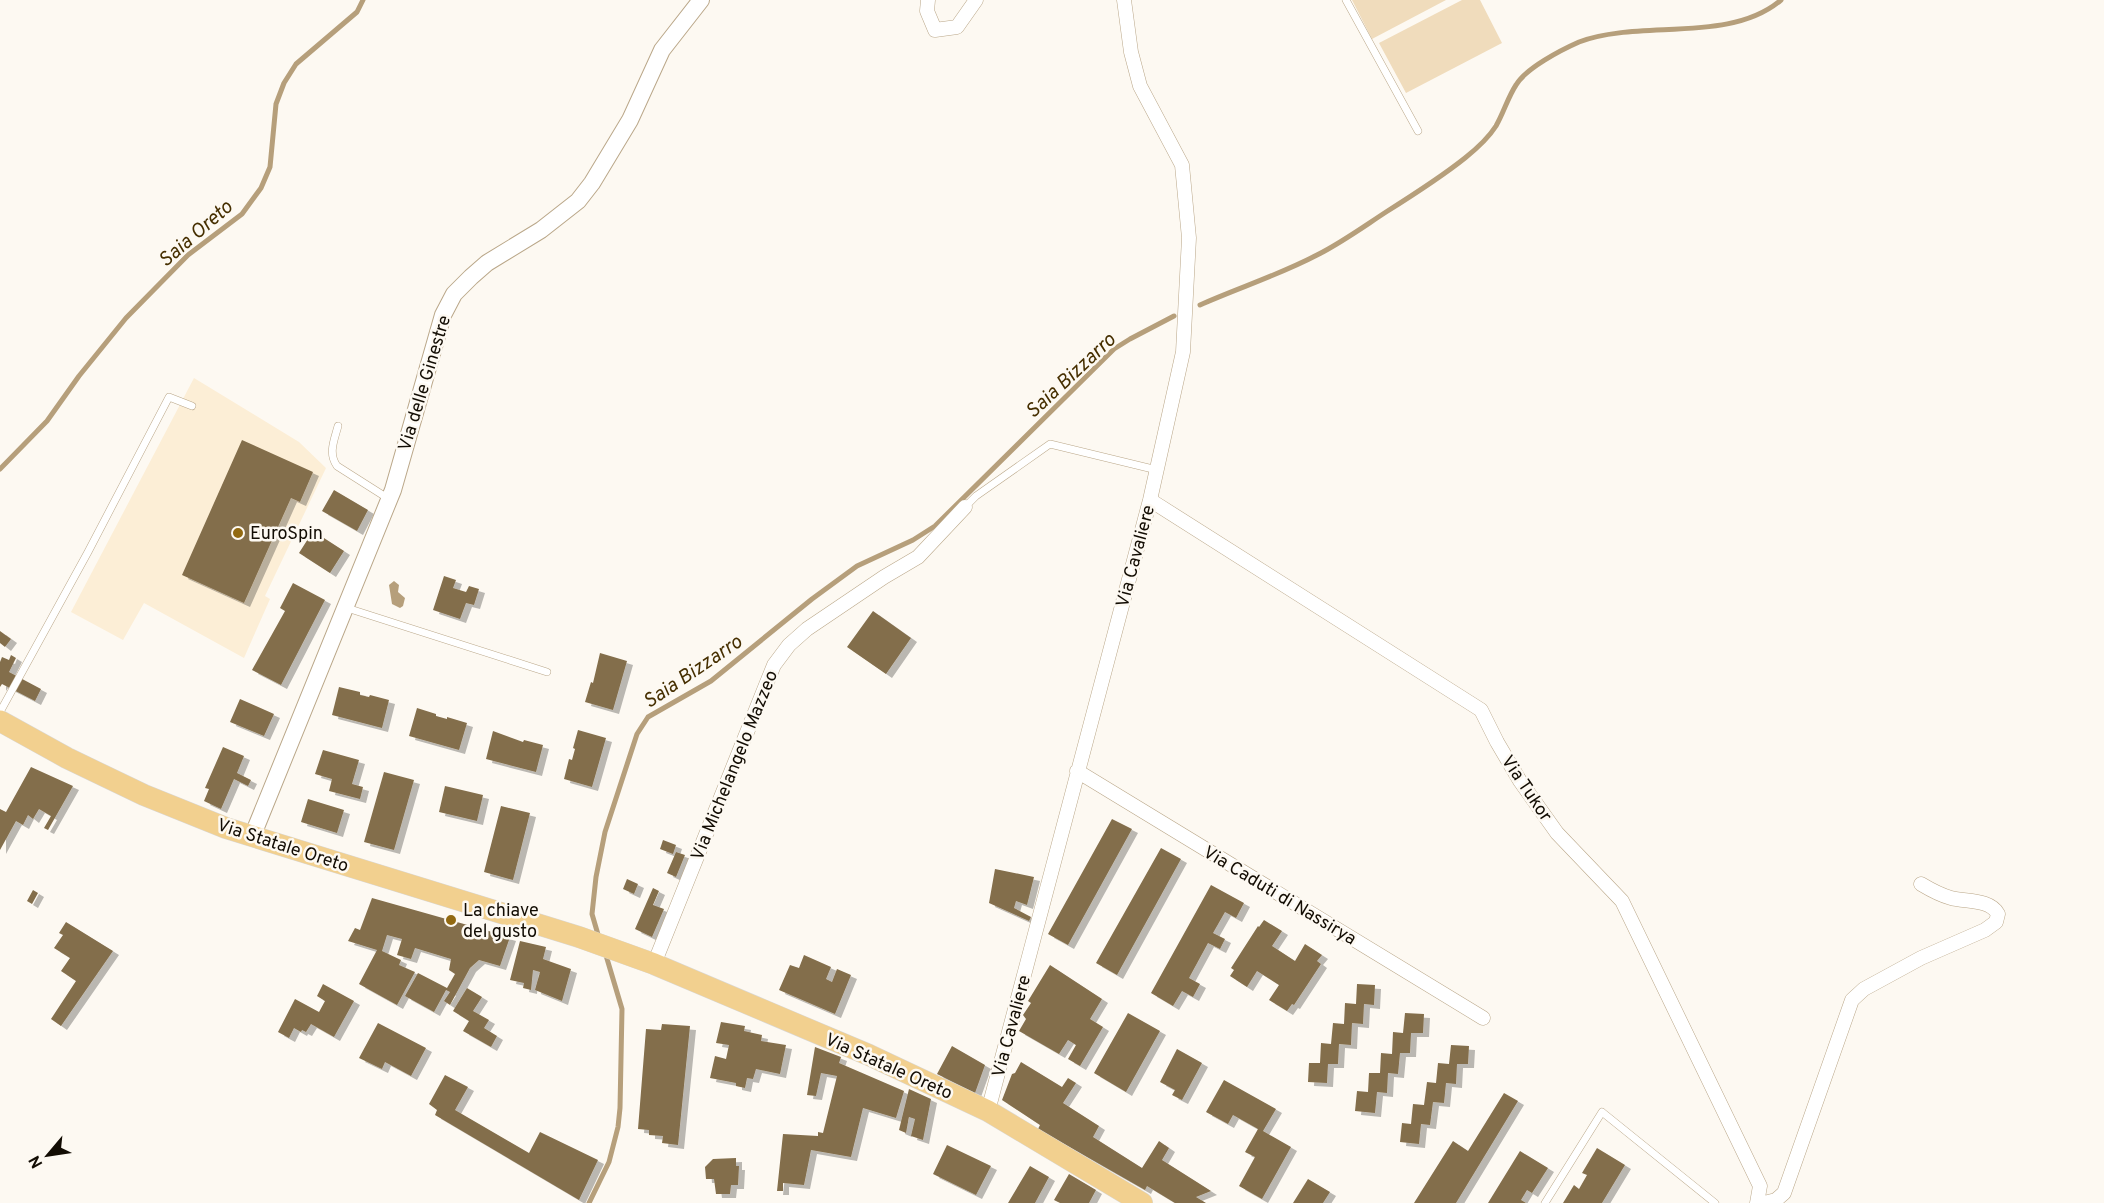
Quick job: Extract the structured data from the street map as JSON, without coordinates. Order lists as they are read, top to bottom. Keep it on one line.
{"streets":{"main road":["Via Statale Oreto"],"street":["Via delle Ginestre","Via Cavaliere","Via Michelangelo Mazzeo","Via Tukor","Via Caduti di Nassirya"]},"crossings":[["Via delle Ginestre","Via Statale Oreto"],["Via Cavaliere","Via Tukor"],["Via Cavaliere","Via Statale Oreto"],["Via Cavaliere","Via Caduti di Nassirya"],["Via Michelangelo Mazzeo","Via Statale Oreto"]],"water":["Saia Oreto","Saia Bizzarro"],"places":["EuroSpin","La chiave del gusto"],"north":"bottom left"}
